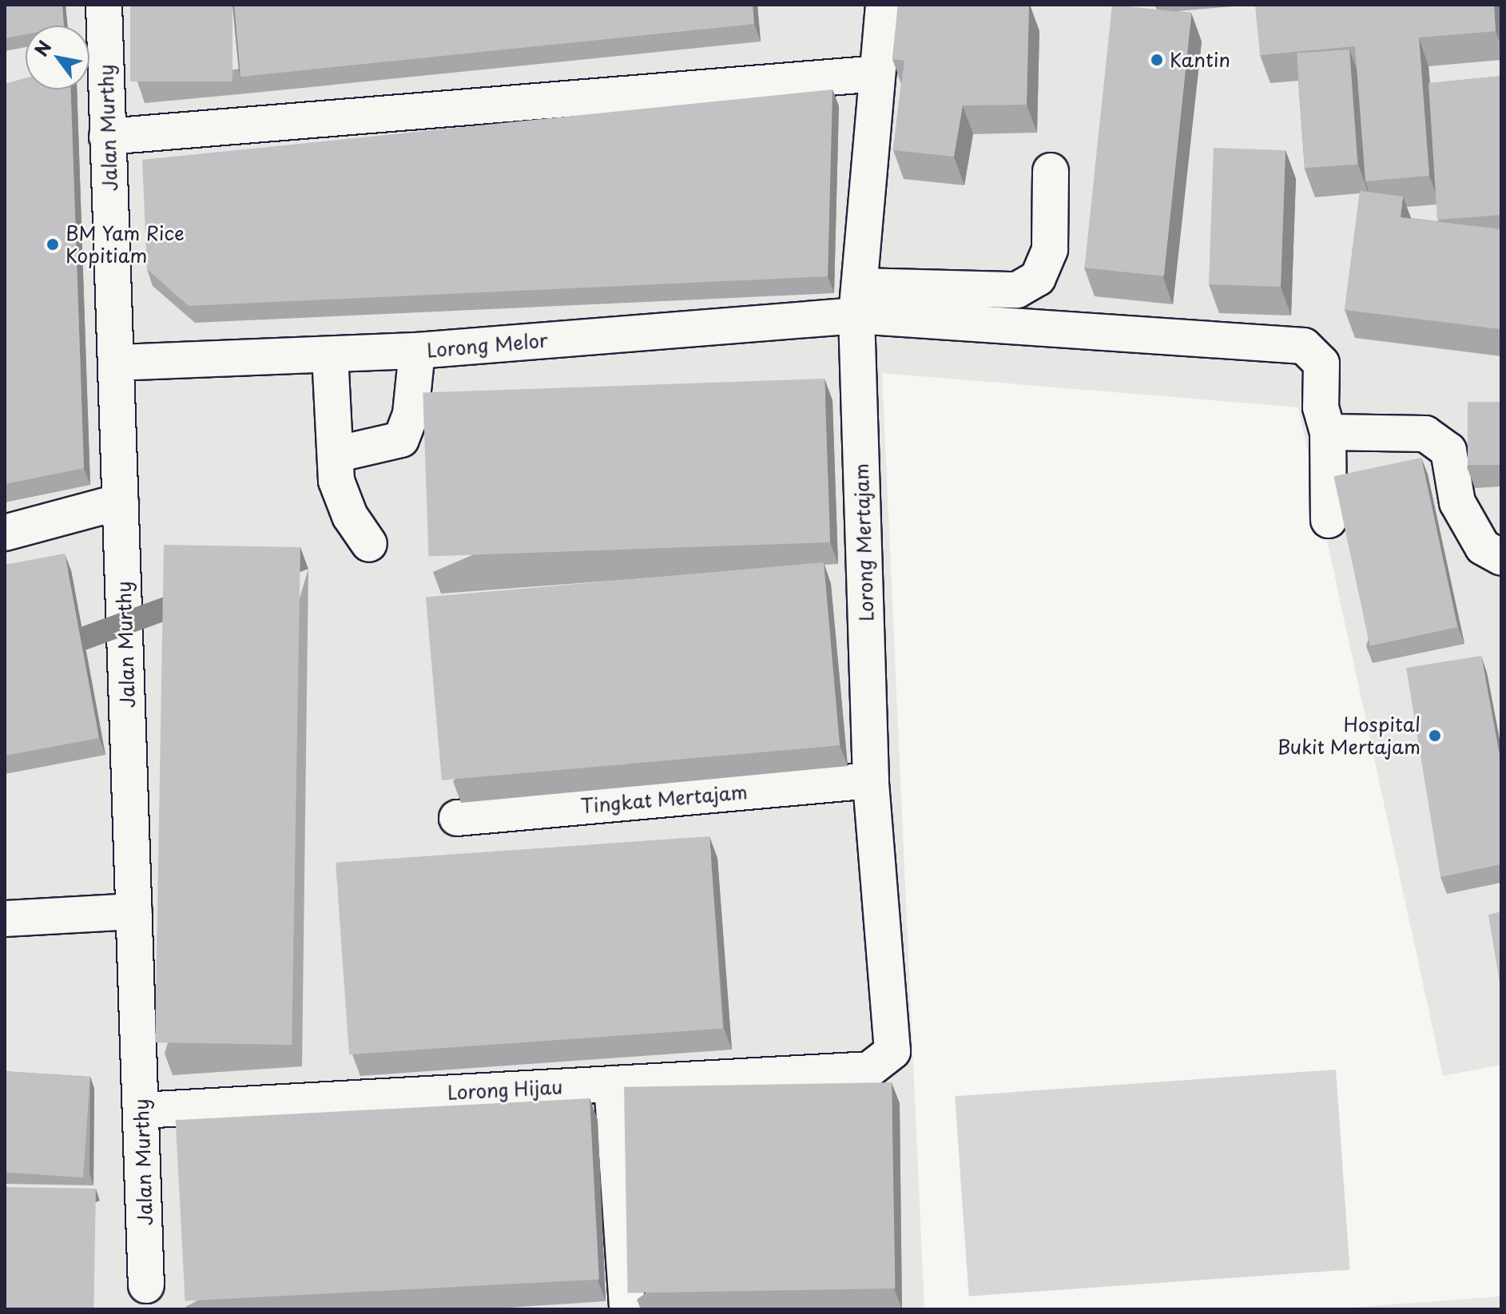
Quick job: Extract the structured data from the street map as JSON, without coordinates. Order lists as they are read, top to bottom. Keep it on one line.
{"streets":{"street":["Jalan Murthy","Lorong Melor","Lorong Mertajam","Tingkat Mertajam","Lorong Hijau"]},"crossings":[["Jalan Murthy","Lorong Melor"],["Jalan Murthy","Lorong Hijau"],["Lorong Melor","Lorong Mertajam"],["Lorong Mertajam","Tingkat Mertajam"],["Lorong Mertajam","Lorong Hijau"]],"places":["Kantin","BM Yam Rice Kopitiam","Hospital Bukit Mertajam"],"north":"top left"}
